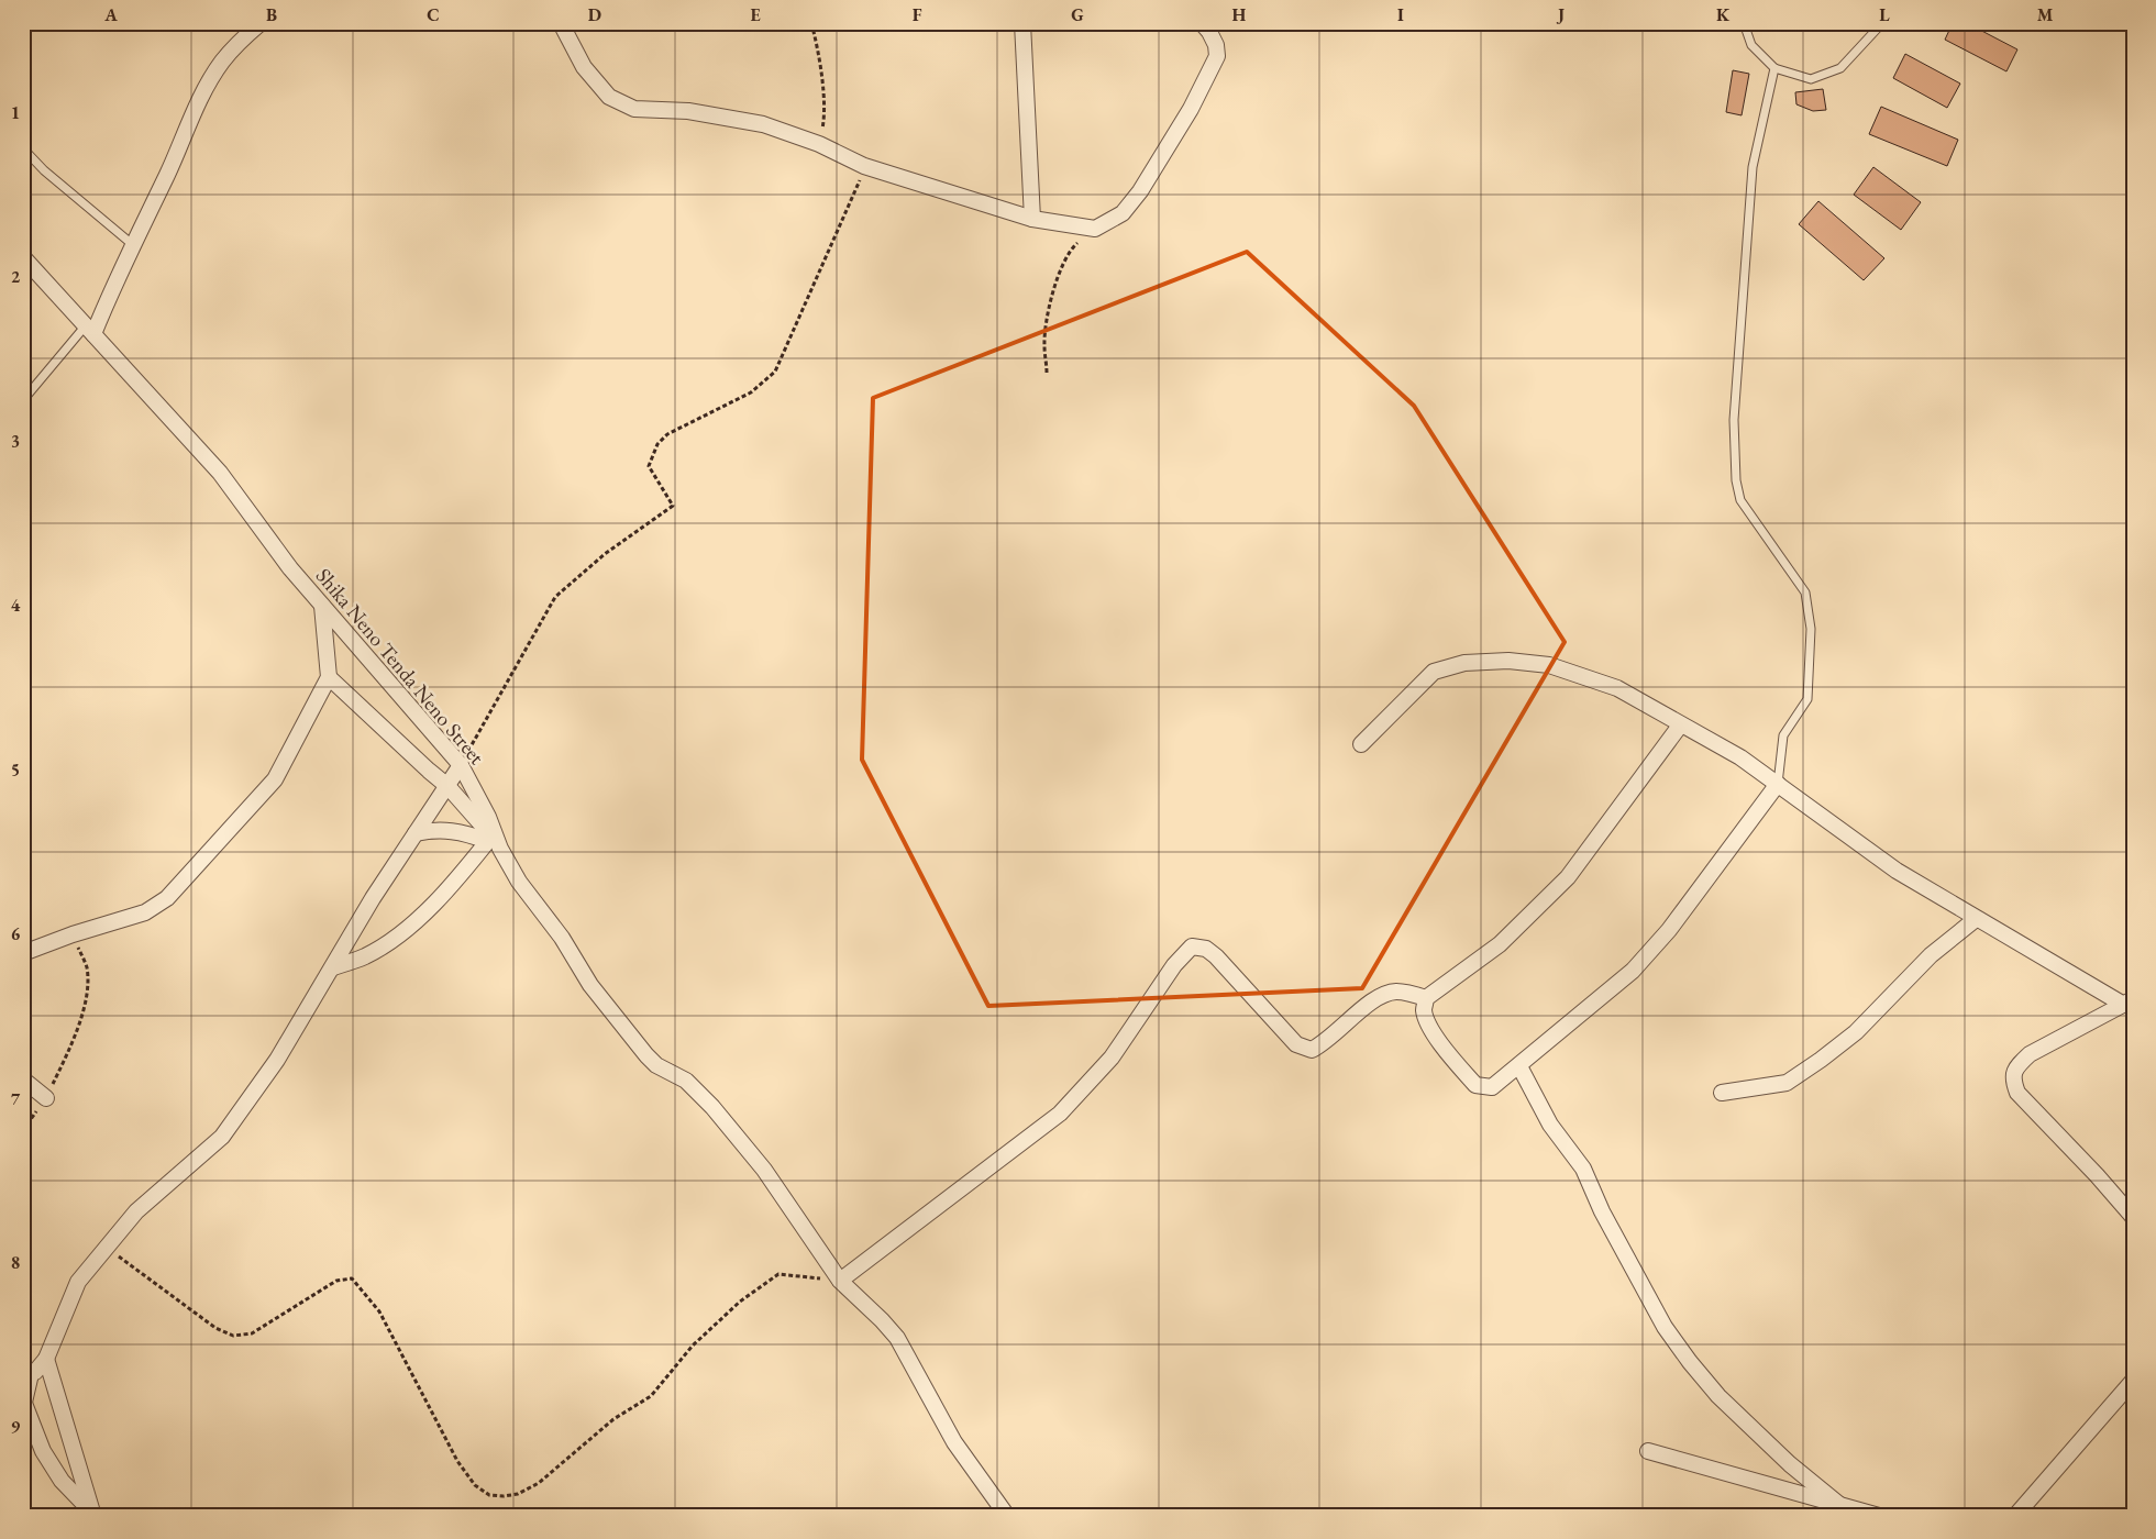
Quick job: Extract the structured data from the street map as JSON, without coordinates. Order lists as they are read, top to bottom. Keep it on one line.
{"streets":{"street":["Shika Neno Tenda Neno Street"]},"grid":{"columns":["A","B","C","D","E","F","G","H","I","J","K","L","M"],"rows":["1","2","3","4","5","6","7","8","9"]}}
